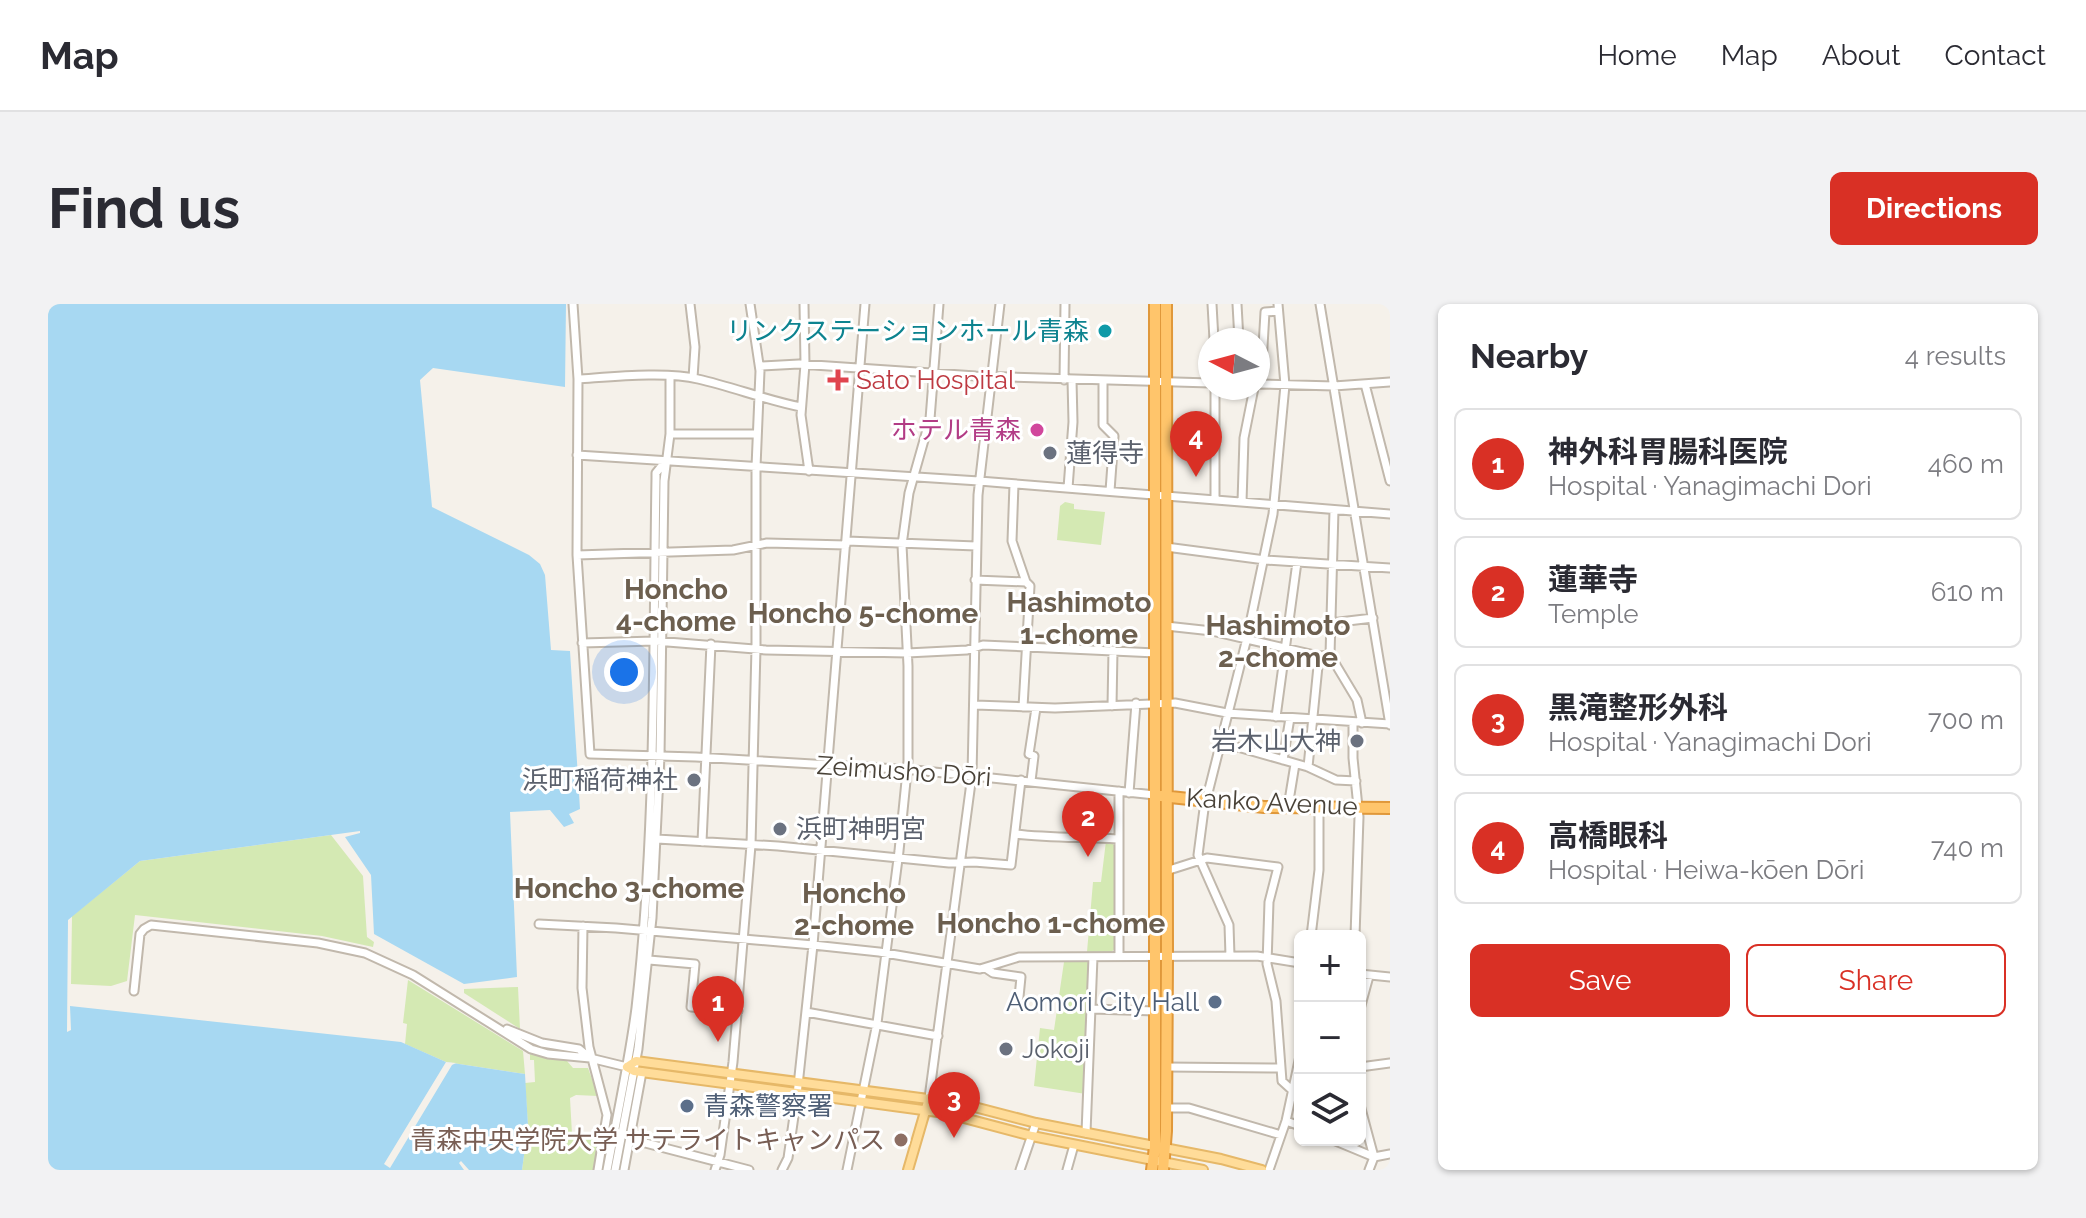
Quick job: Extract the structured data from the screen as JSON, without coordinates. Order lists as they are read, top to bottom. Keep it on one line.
{"streets":{"highway":["Kanko Avenue"],"street":["Zeimusho Dōri"]},"crossings":[["Zeimusho Dōri","Kanko Avenue"]],"districts":["Honcho 4-chome","Hashimoto 1-chome","Honcho 5-chome","Hashimoto 2-chome","Honcho 3-chome","Honcho 2-chome","Honcho 1-chome"],"places":{"other":["リンクステーションホール青森","ホテル青森","蓮得寺","岩木山大神","浜町稲荷神社","浜町神明宮","Aomori City Hall","Jokoji","青森警察署","青森中央学院大学 サテライトキャンパス"],"health":["Sato Hospital"]},"north":"left","page":{"header":"Map","nav":["Home","Map","About","Contact"],"buttons":["Directions",["Save","Share"]],"title":"Find us","heading":["Nearby","4 results"],"list":[{"mark":"1","name":"神外科胃腸科医院","note":"Hospital · Yanagimachi Dori","value":"460 m"},{"mark":"2","name":"蓮華寺","note":"Temple","value":"610 m"},{"mark":"3","name":"黒滝整形外科","note":"Hospital · Yanagimachi Dori","value":"700 m"},{"mark":"4","name":"高橋眼科","note":"Hospital · Heiwa-kōen Dōri","value":"740 m"}],"pins":["4","2","1","3"],"map_buttons":["+","−"]}}
